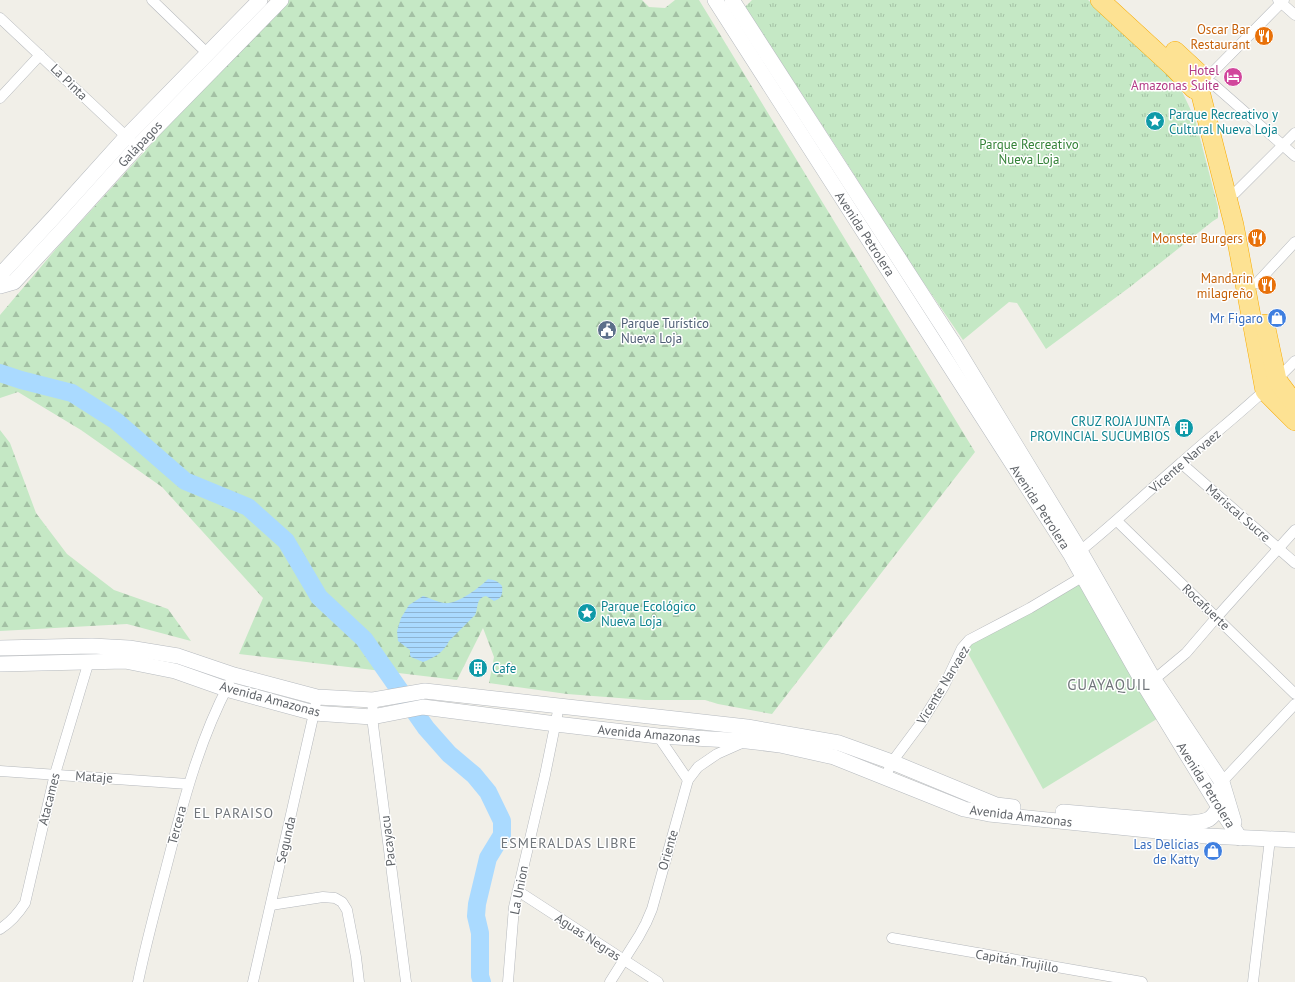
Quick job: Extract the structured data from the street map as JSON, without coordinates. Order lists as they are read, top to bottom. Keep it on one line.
{"streets":{"main road":["Galápagos","Avenida Petrolera","Avenida Amazonas"],"street":["La Pinta","Vicente Narvaez","Mariscal Sucre","Rocafuerte","Mataje","Atacames","Tercera","Segunda","Pacayacu","Oriente","La Union","Aguas Negras","Capitán Trujillo"]},"crossings":[["La Pinta","Galápagos"],["Avenida Petrolera","Vicente Narvaez"],["Avenida Petrolera","Avenida Amazonas"],["Vicente Narvaez","Mariscal Sucre"],["Vicente Narvaez","Rocafuerte"],["Vicente Narvaez","Avenida Amazonas"],["Avenida Amazonas","Atacames"],["Avenida Amazonas","Tercera"],["Avenida Amazonas","Segunda"],["Avenida Amazonas","Pacayacu"],["Avenida Amazonas","Oriente"],["Avenida Amazonas","La Union"],["Mataje","Atacames"],["Mataje","Tercera"],["Oriente","Aguas Negras"],["La Union","Aguas Negras"]],"districts":["GUAYAQUIL","EL PARAISO","ESMERALDAS LIBRE"],"parks":["Parque Recreativo Nueva Loja"],"places":{"restaurant":["Oscar Bar Restaurant","Monster Burgers","Mandarin milagreño"],"hotel":["Hotel Amazonas Suite"],"place":["Parque Recreativo y Cultural Nueva Loja","Parque Ecológico Nueva Loja"],"shop":["Mr Figaro","Las Delicias de Katty"],"public building":["Parque Turístico Nueva Loja"],"building":["CRUZ ROJA JUNTA PROVINCIAL SUCUMBIOS","Cafe"]}}
